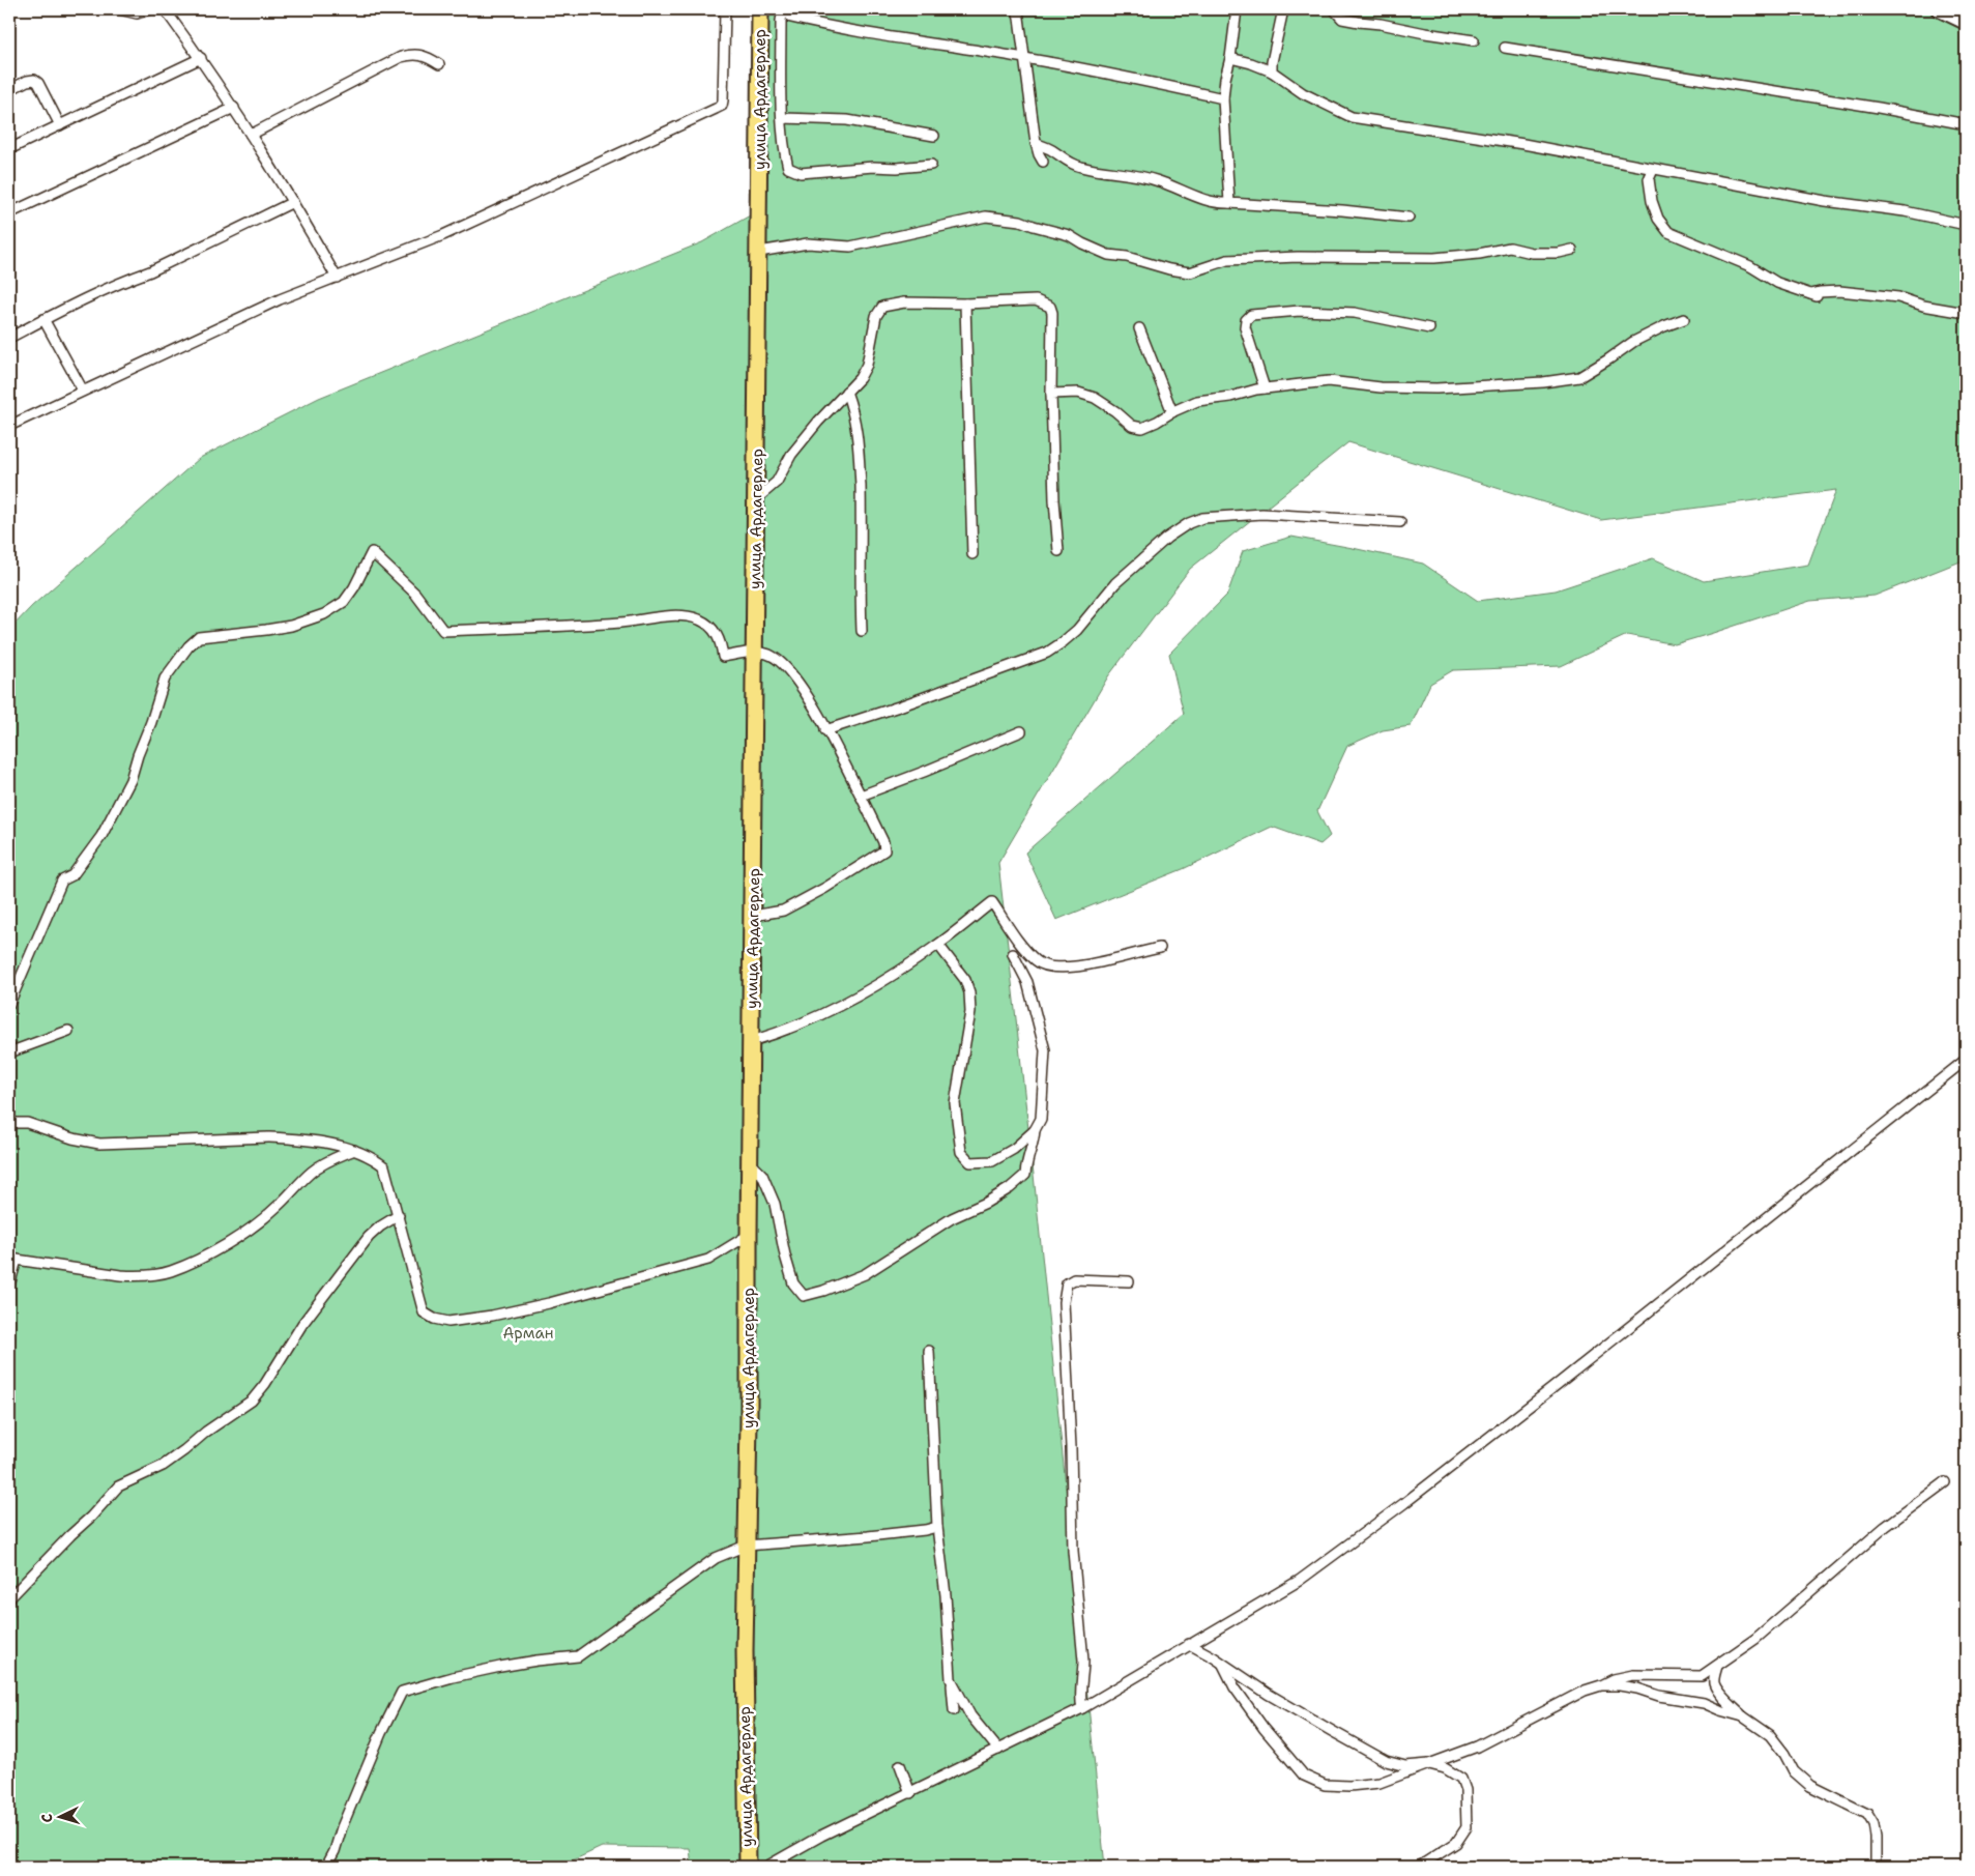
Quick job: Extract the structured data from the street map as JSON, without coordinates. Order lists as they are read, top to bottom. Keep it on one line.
{"streets":{"main road":["улица Ардагерлер"]},"parks":["Арман"],"north":"left"}
